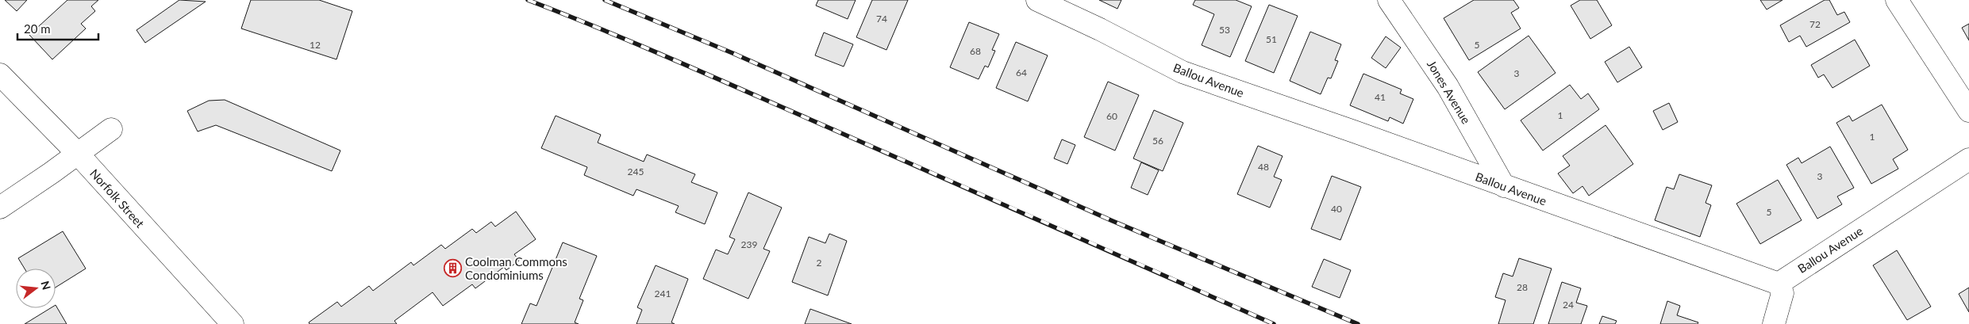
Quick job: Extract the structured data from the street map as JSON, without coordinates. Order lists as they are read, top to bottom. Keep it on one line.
{"streets":{"street":["Ballou Avenue","Jones Avenue","Norfolk Street"]},"crossings":[["Ballou Avenue","Jones Avenue"]],"places":{"building":["Coolman Commons Condominiums"]},"house_numbers":["74","72","53","51","12","5","68","64","3","41","1","60","1","56","48","245","3","40","5","239","2","28","241","24"],"scale_bar":"20 m","north":"right"}
